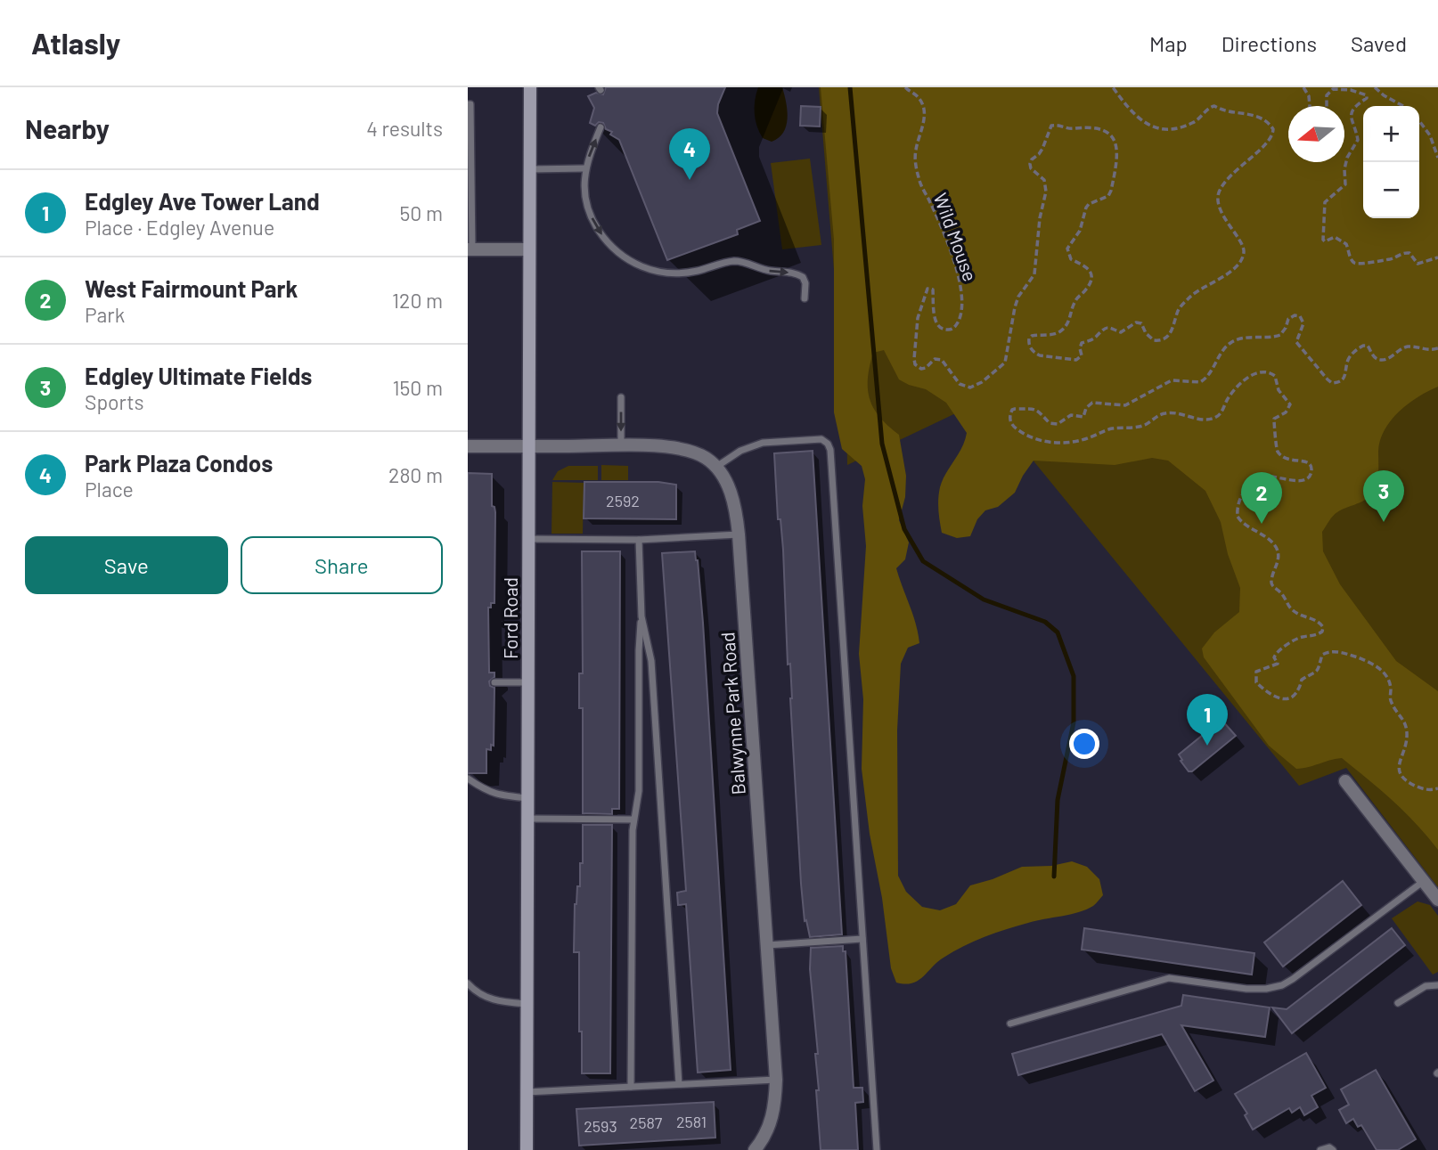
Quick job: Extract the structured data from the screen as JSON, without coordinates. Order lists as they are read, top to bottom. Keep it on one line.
{"streets":{"main road":["Ford Road"],"street":["Balwynne Park Road"],"path":["Wild Mouse"]},"house_numbers":["2592","2581","2587","2593"],"north":"left","page":{"header":"Atlasly","nav":["Map","Directions","Saved"],"heading":["Nearby","4 results"],"map_buttons":["+","−"],"pins":["4","3","2","1"],"list":[{"mark":"1","name":"Edgley Ave Tower Land","note":"Place · Edgley Avenue","value":"50 m"},{"mark":"2","name":"West Fairmount Park","note":"Park","value":"120 m"},{"mark":"3","name":"Edgley Ultimate Fields","note":"Sports","value":"150 m"},{"mark":"4","name":"Park Plaza Condos","note":"Place","value":"280 m"}],"buttons":["Save","Share"]}}
